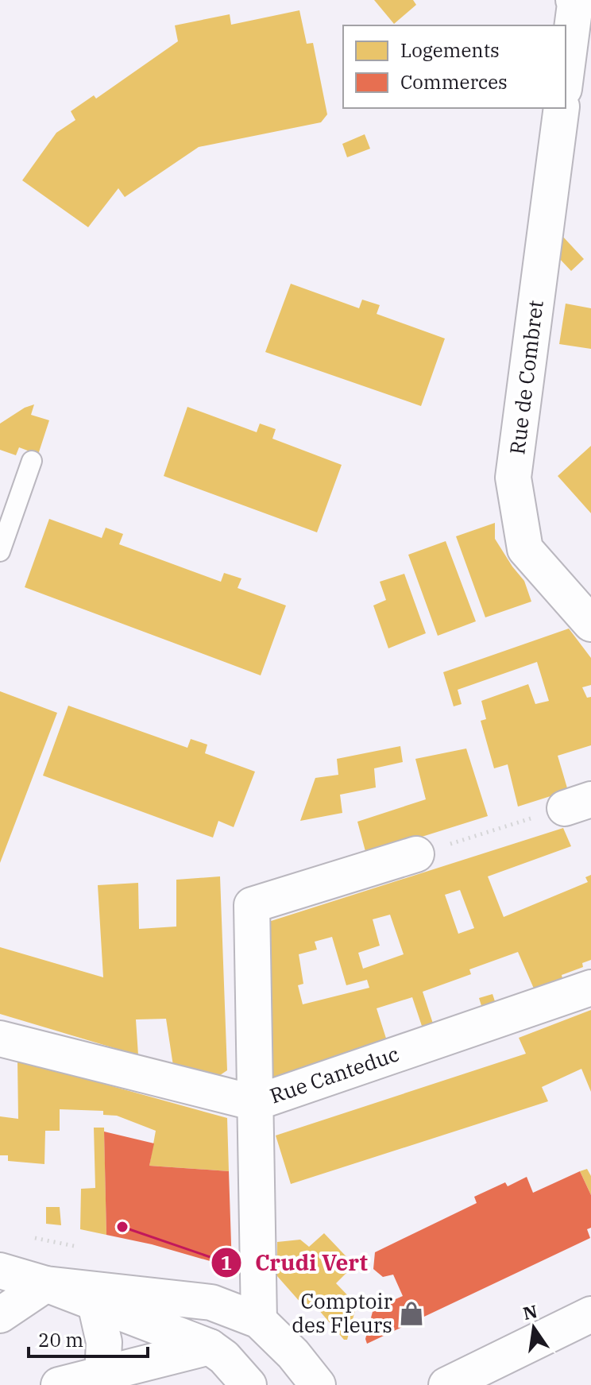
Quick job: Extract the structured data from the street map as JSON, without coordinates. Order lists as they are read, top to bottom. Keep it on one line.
{"streets":{"street":["Rue de Combret","Rue Canteduc"]},"places":{"other":["Crudi Vert"],"shop":["Comptoir des Fleurs"]},"legend":["Logements","Commerces"],"scale_bar":"20 m","north":"top"}
